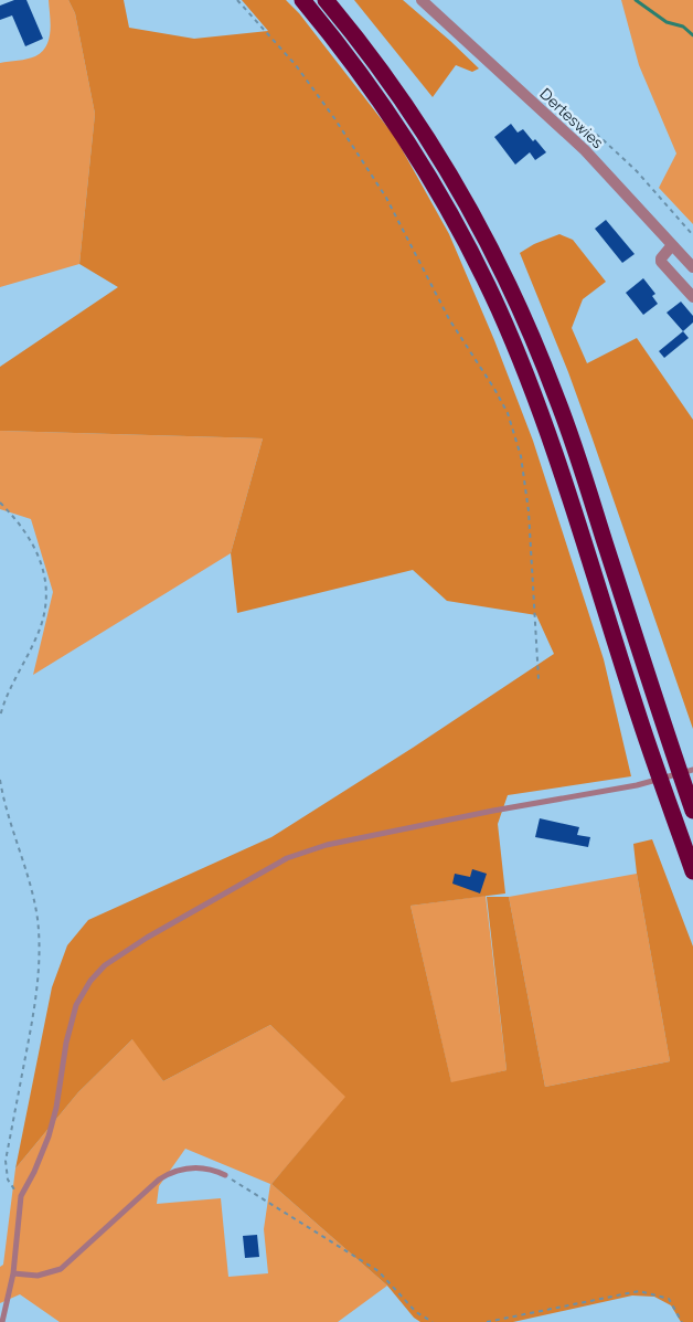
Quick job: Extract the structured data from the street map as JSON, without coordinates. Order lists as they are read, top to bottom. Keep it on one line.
{"streets":{"street":["Derteswies"]}}
